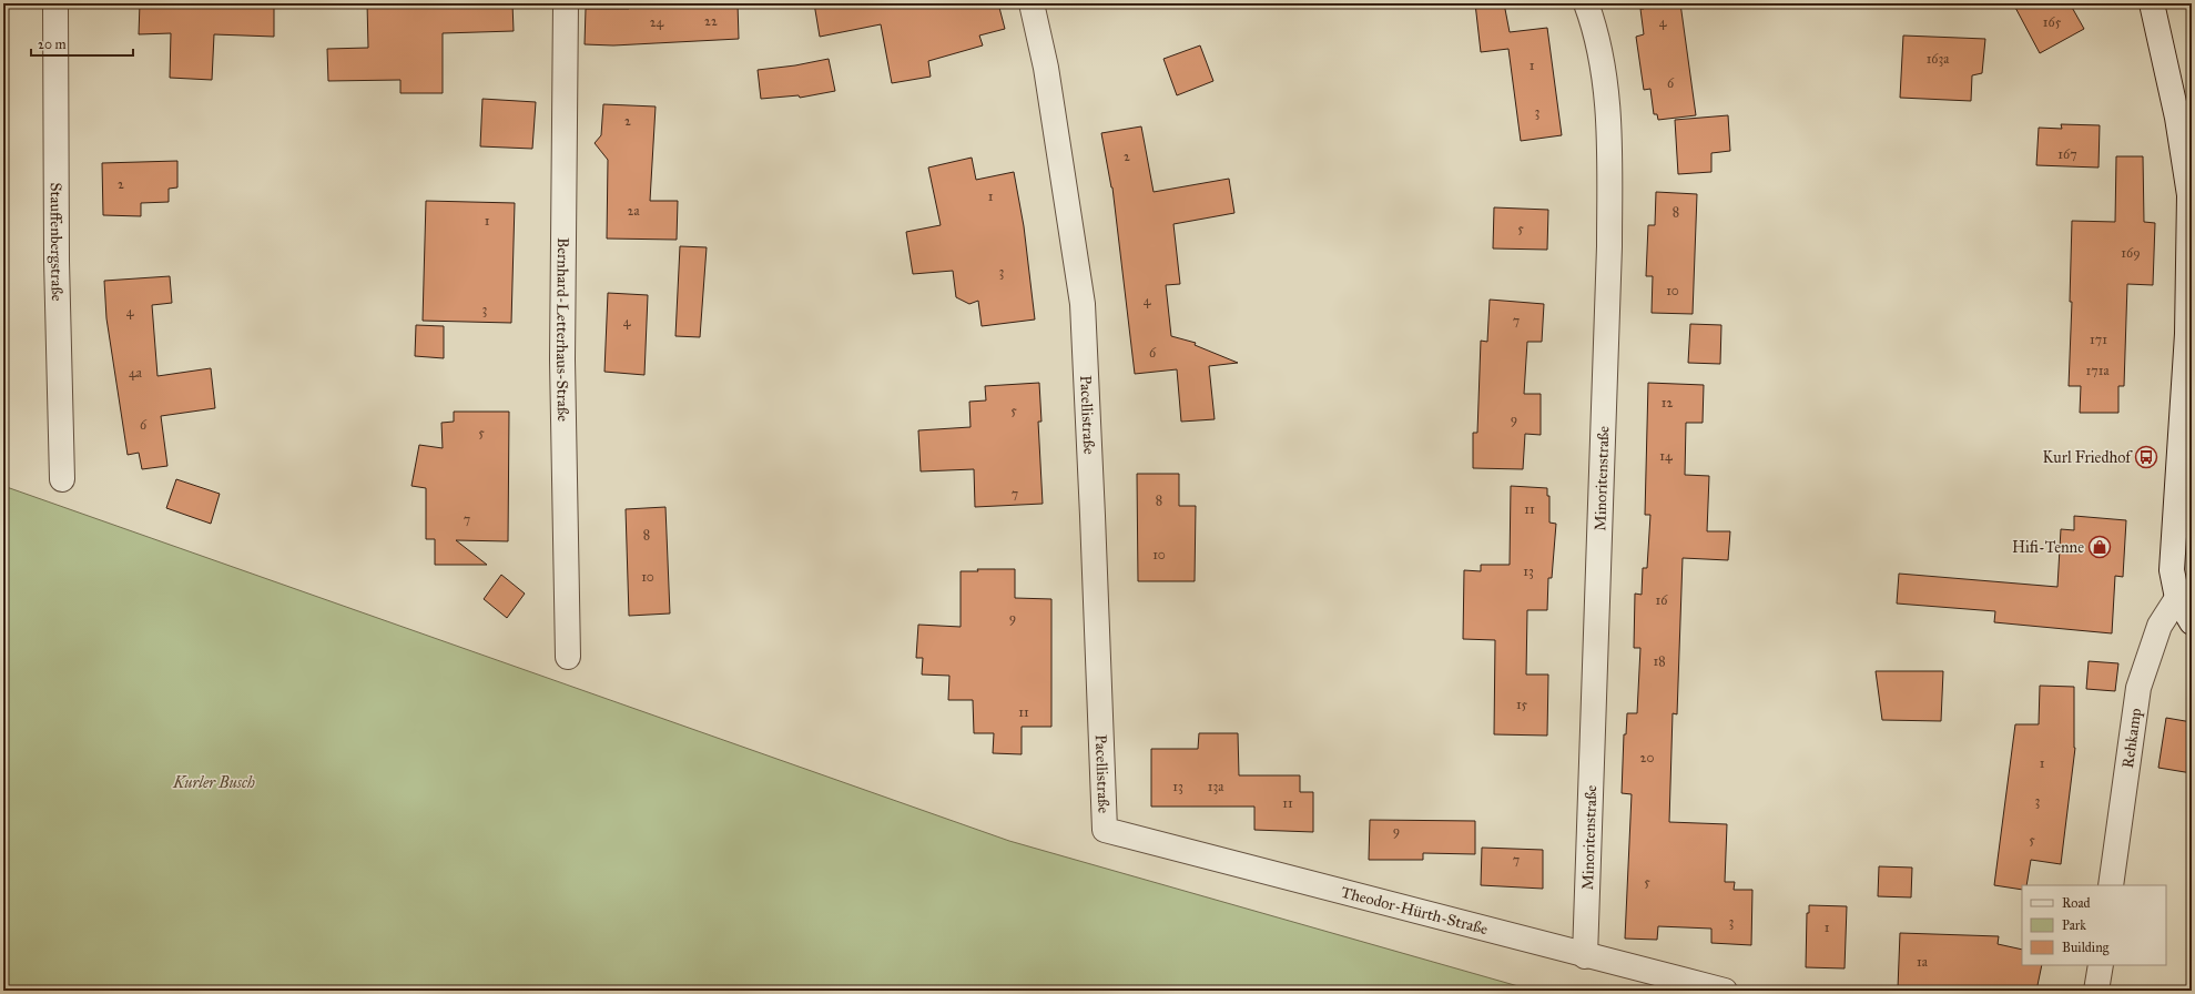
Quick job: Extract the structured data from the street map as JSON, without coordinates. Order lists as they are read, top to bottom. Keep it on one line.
{"streets":{"street":["Stauffenbergstraße","Bernhard-Letterhaus-Straße","Pacellistraße","Minoritenstraße","Rehkamp","Theodor-Hürth-Straße"]},"crossings":[["Pacellistraße","Theodor-Hürth-Straße"],["Minoritenstraße","Theodor-Hürth-Straße"]],"parks":["Kurler Busch"],"places":{"bus stop":["Kurl Friedhof"],"shop":["Hifi-Tenne"]},"house_numbers":["22","24","4","165","163a","1","6","3","2","167","2","2","1","2a","8","1","5","169","3","10","4","3","4","7","4","171","6","171a","4a","12","5","9","6","5","14","7","8","11","7","8","10","13","10","16","9","18","15","11","20","1","13","13a","3","11","9","5","7","5","3","1","1a"],"legend":["Road","Park","Building"],"scale_bar":"20 m"}
